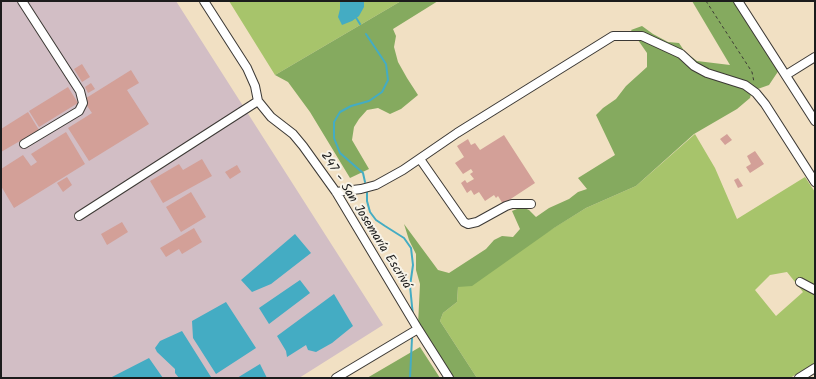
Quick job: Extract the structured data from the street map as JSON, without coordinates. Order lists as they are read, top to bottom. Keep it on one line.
{"streets":{"street":["247 - San Josemaría Escrivá"]}}
